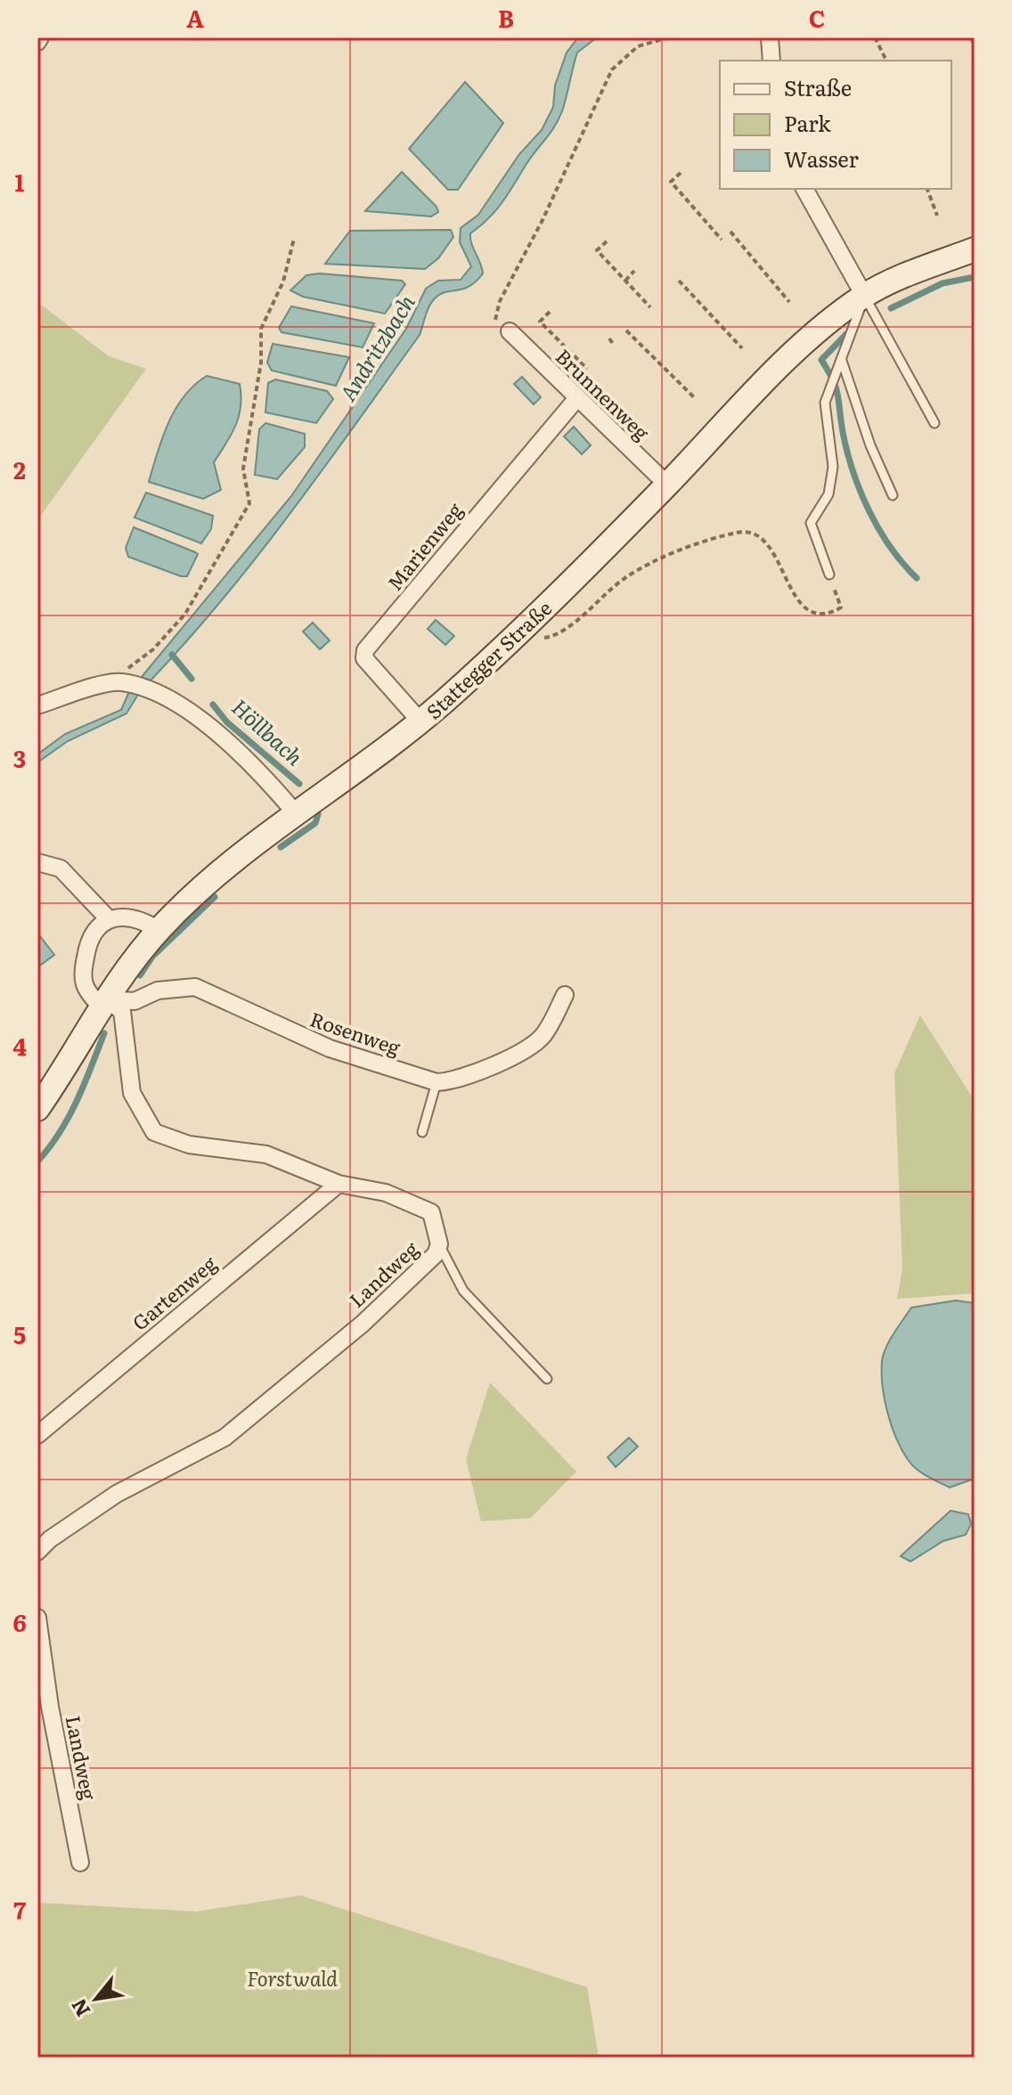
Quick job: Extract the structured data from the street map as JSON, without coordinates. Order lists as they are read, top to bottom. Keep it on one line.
{"streets":{"main road":["Stattegger Straße"],"street":["Brunnenweg","Marienweg","Rosenweg","Landweg","Gartenweg"]},"crossings":[["Brunnenweg","Marienweg"],["Brunnenweg","Stattegger Straße"],["Marienweg","Stattegger Straße"],["Stattegger Straße","Rosenweg"],["Stattegger Straße","Landweg"],["Rosenweg","Landweg"],["Landweg","Gartenweg"]],"water":["Andritzbach","Höllbach"],"parks":["Forstwald"],"legend":["Straße","Park","Wasser"],"north":"bottom left","grid":{"columns":["A","B","C"],"rows":["1","2","3","4","5","6","7"]}}
